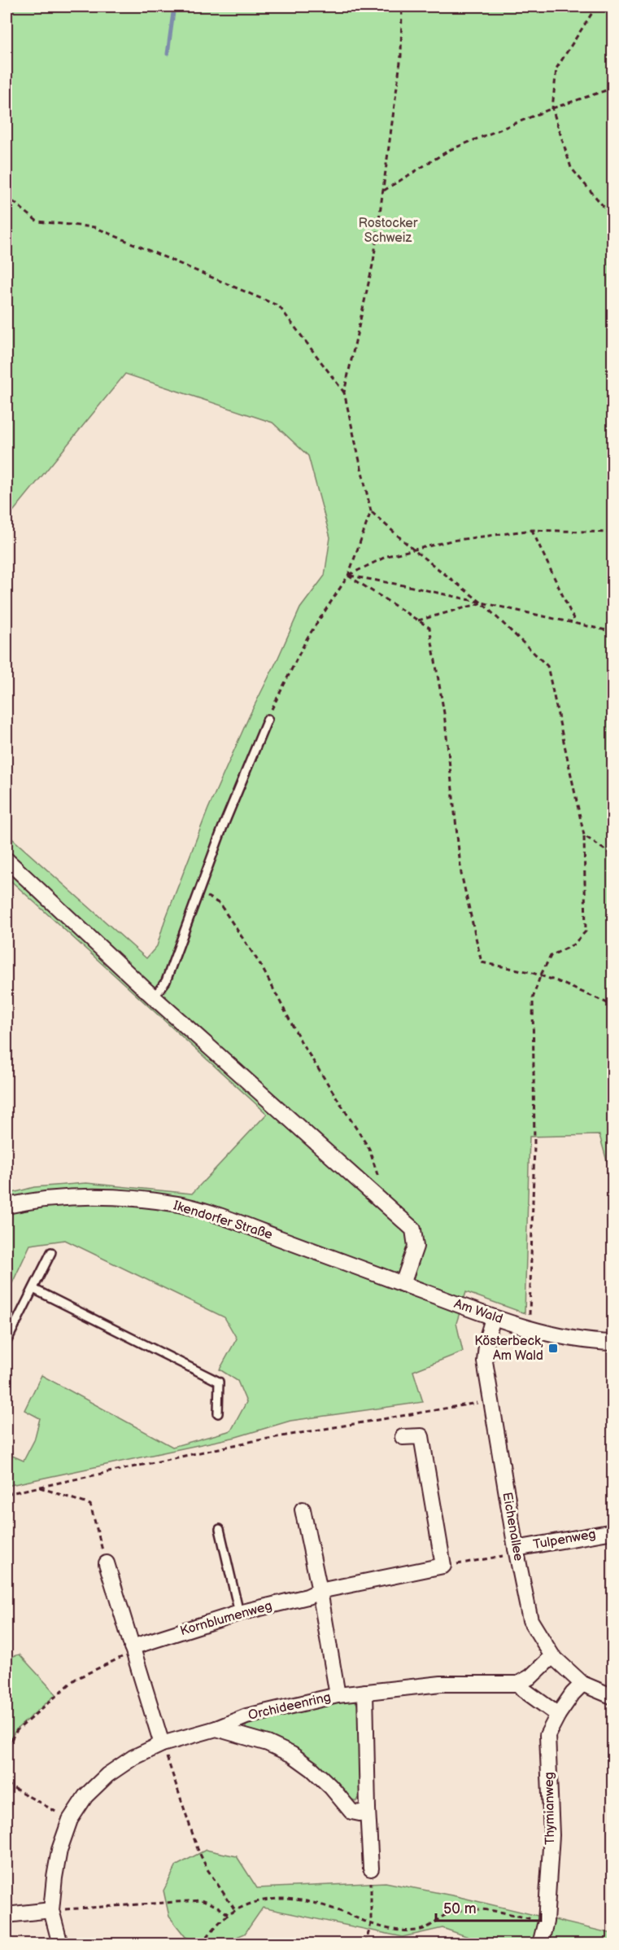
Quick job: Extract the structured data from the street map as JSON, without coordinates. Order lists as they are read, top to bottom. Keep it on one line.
{"streets":{"street":["Ikendorfer Straße","Am Wald","Eichenallee","Tulpenweg","Kornblumenweg","Orchideenring","Thymianweg"]},"crossings":[["Ikendorfer Straße","Am Wald"],["Am Wald","Eichenallee"],["Eichenallee","Tulpenweg"],["Eichenallee","Thymianweg"]],"parks":["Rostocker Schweiz"],"places":{"transit":["Kösterbeck, Am Wald"]},"scale_bar":"50 m"}
